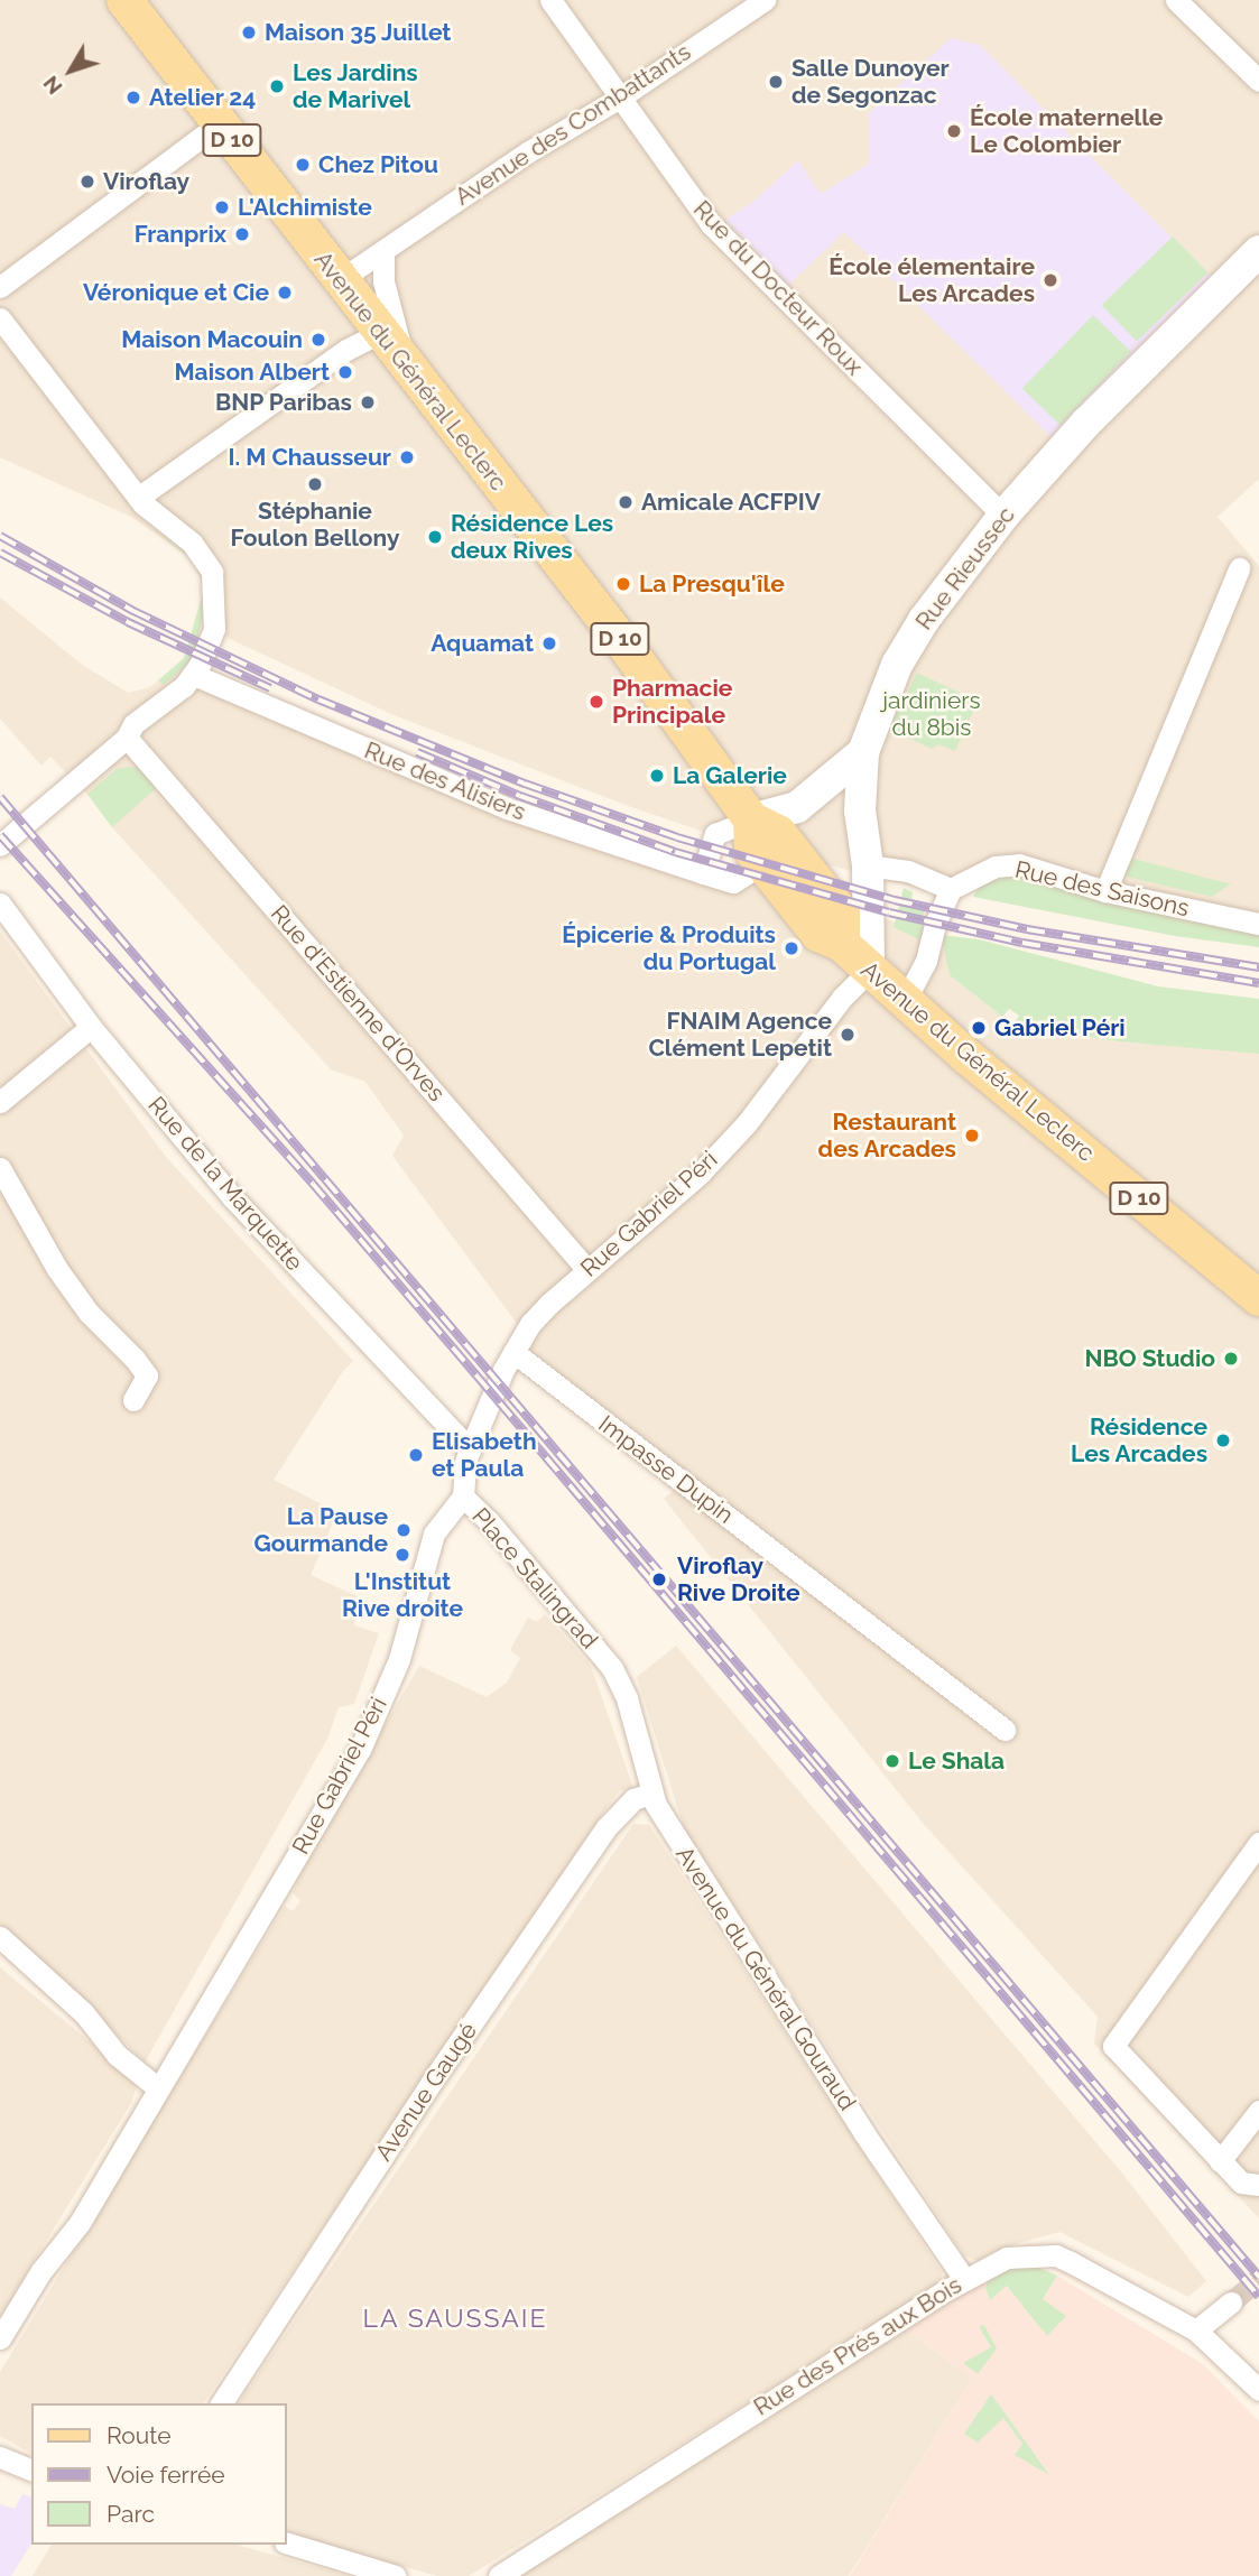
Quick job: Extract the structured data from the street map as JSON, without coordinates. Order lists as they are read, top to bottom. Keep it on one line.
{"streets":{"main road":["D 10","Avenue du Général Leclerc"],"street":["Avenue des Combattants","Rue du Docteur Roux","Rue Rieussec","Rue des Alisiers","Rue des Saisons","Rue d'Estienne d'Orves","Rue de la Marquette","Rue Gabriel Péri","Impasse Dupin","Place Stalingrad","Avenue du Général Gouraud","Avenue Gaugé","Rue des Prés aux Bois"]},"crossings":[["Avenue des Combattants","Rue du Docteur Roux"],["Avenue des Combattants","Avenue du Général Leclerc"],["Rue du Docteur Roux","Rue Rieussec"],["Avenue du Général Leclerc","Rue Rieussec"],["Avenue du Général Leclerc","Rue des Alisiers"],["Avenue du Général Leclerc","Rue Gabriel Péri"],["Rue Rieussec","Rue Gabriel Péri"],["Rue d'Estienne d'Orves","Rue Gabriel Péri"],["Rue de la Marquette","Rue Gabriel Péri"],["Rue Gabriel Péri","Impasse Dupin"],["Rue Gabriel Péri","Place Stalingrad"],["Place Stalingrad","Avenue du Général Gouraud"],["Avenue du Général Gouraud","Avenue Gaugé"],["Avenue du Général Gouraud","Rue des Prés aux Bois"]],"districts":["LA SAUSSAIE"],"parks":["jardiniers du 8bis"],"places":["Maison 35 Juillet","Salle Dunoyer de Segonzac","Les Jardins de Marivel","Atelier 24","École maternelle Le Colombier","Chez Pitou","Viroflay","L'Alchimiste","Franprix","École élementaire Les Arcades","Véronique et Cie","Maison Macouin","Maison Albert","BNP Paribas","I. M Chausseur","Stéphanie Foulon Bellony","Amicale ACFPIV","Résidence Les deux Rives","La Presqu'île","Aquamat","Pharmacie Principale","La Galerie","Épicerie & Produits du Portugal","Gabriel Péri","FNAIM Agence Clément Lepetit","Restaurant des Arcades","NBO Studio","Résidence Les Arcades","Elisabeth et Paula","La Pause Gourmande","L'Institut Rive droite","Viroflay Rive Droite","Le Shala"],"legend":["Route","Voie ferrée","Parc"],"north":"bottom left"}
